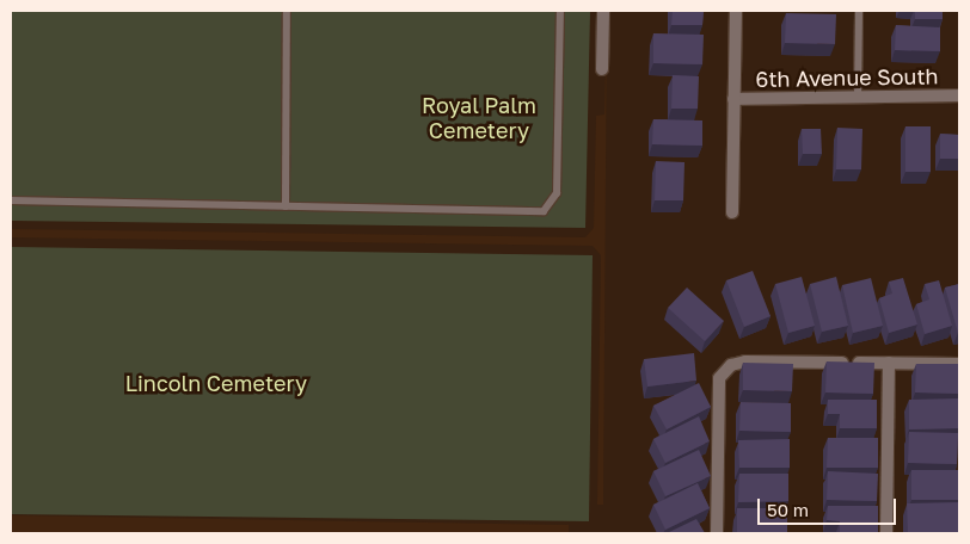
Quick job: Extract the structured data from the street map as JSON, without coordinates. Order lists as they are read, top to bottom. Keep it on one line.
{"streets":{"street":["6th Avenue South"]},"parks":["Royal Palm Cemetery","Lincoln Cemetery"],"scale_bar":"50 m"}
